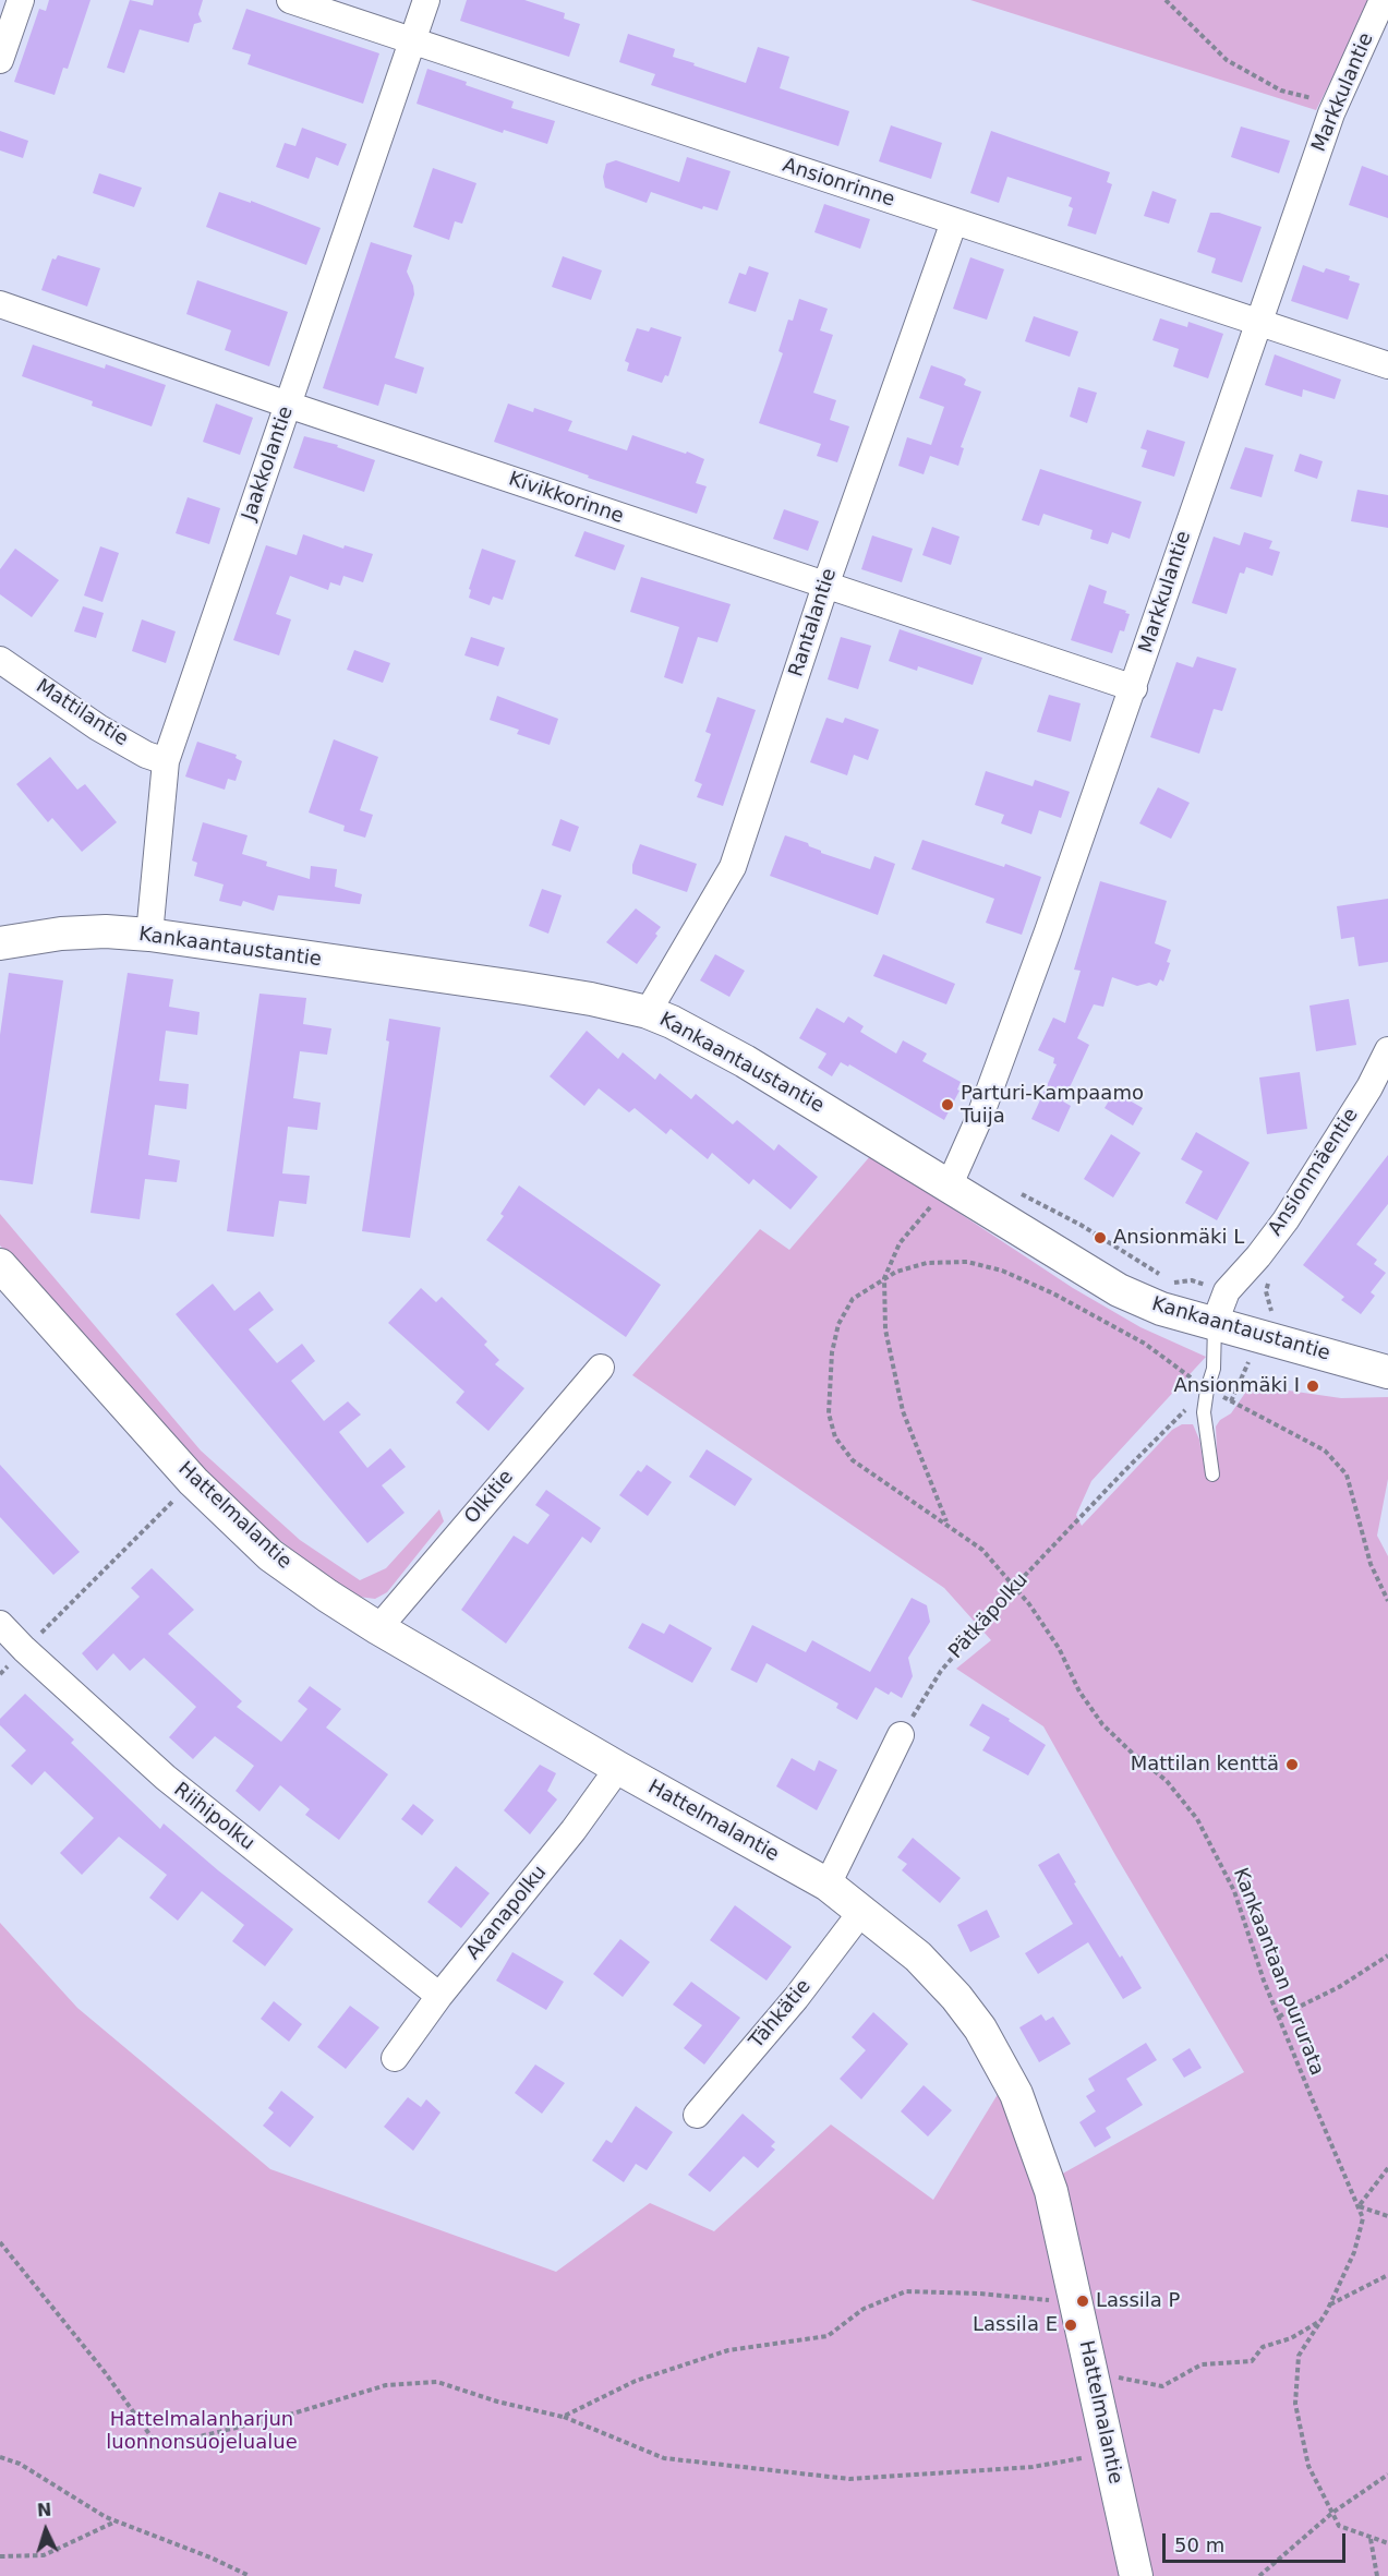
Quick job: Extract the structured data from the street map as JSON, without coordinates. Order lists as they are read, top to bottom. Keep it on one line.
{"streets":{"street":["Markkulantie","Ansionrinne","Jaakkolantie","Kivikkorinne","Rantalantie","Mattilantie","Kankaantaustantie","Ansionmäentie","Olkitie","Hattelmalantie","Riihipolku","Akanapolku","Tähkätie"],"path":["Pätkäpolku","Kankaantaan pururata"]},"crossings":[["Markkulantie","Ansionrinne"],["Markkulantie","Kivikkorinne"],["Markkulantie","Kankaantaustantie"],["Ansionrinne","Jaakkolantie"],["Ansionrinne","Rantalantie"],["Jaakkolantie","Kivikkorinne"],["Jaakkolantie","Mattilantie"],["Jaakkolantie","Kankaantaustantie"],["Kivikkorinne","Rantalantie"],["Rantalantie","Kankaantaustantie"],["Kankaantaustantie","Ansionmäentie"],["Olkitie","Hattelmalantie"],["Hattelmalantie","Akanapolku"],["Hattelmalantie","Tähkätie"],["Pätkäpolku","Kankaantaan pururata"],["Riihipolku","Akanapolku"]],"parks":["Hattelmalanharjun luonnonsuojelualue"],"places":["Parturi-Kampaamo Tuija","Ansionmäki L","Ansionmäki I","Mattilan kenttä","Lassila P","Lassila E"],"scale_bar":"50 m","north":"top"}
